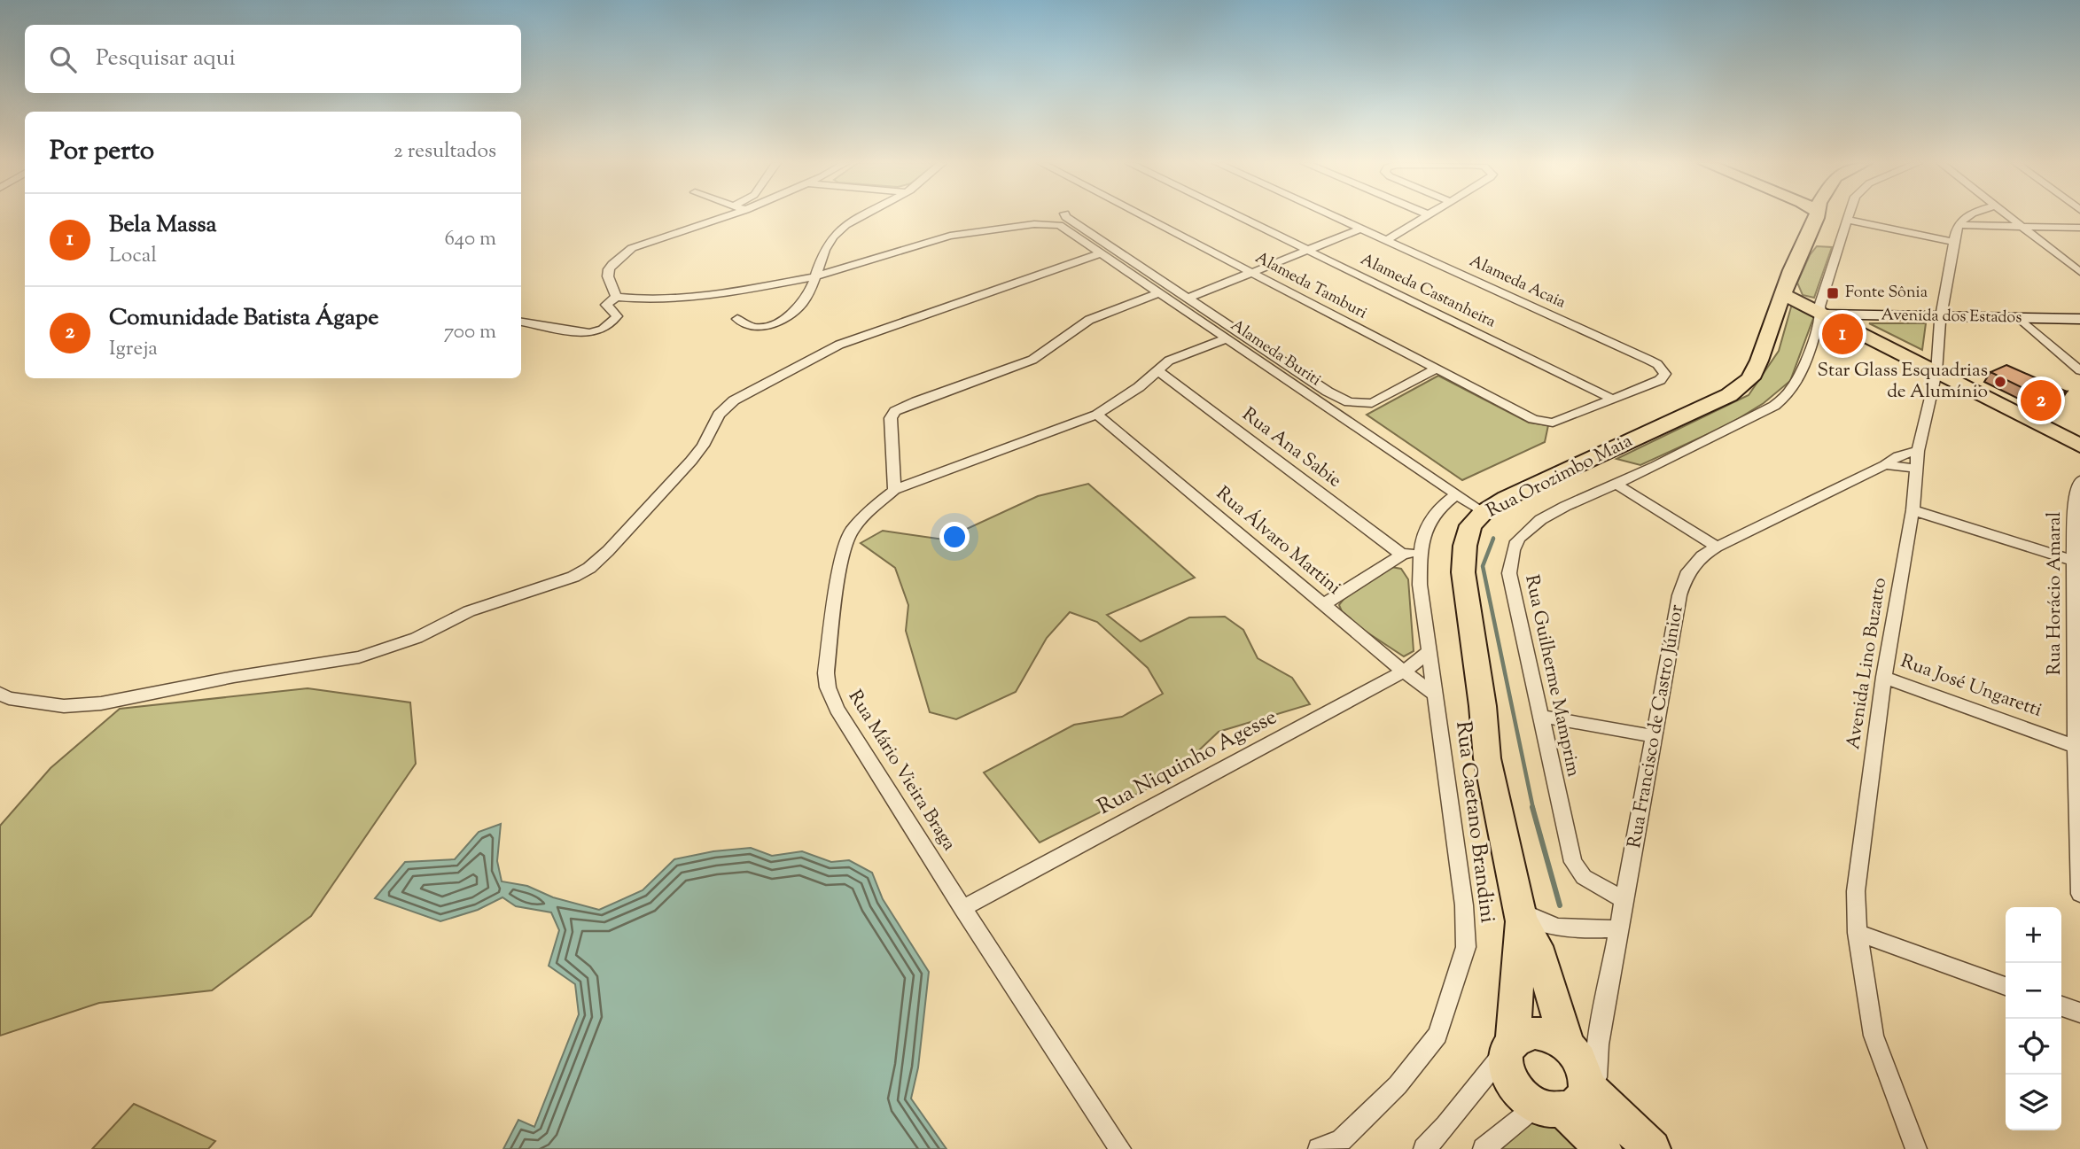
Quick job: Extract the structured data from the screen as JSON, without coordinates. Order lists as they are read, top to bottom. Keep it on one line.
{"streets":{"main road":["Avenida dos Estados","Rua Orozimbo Maia"],"street":["Alameda Acaia","Alameda Tamburi","Alameda Castanheira","Alameda Buriti","Rua Ana Sabie","Rua Álvaro Martini","Rua Horácio Amaral","Avenida Lino Buzatto","Rua Guilherme Mamprim","Rua José Ungaretti","Rua Francisco de Castro Júnior","Rua Niquinho Agesse","Rua Mário Vieira Braga","Rua Caetano Brandini"]},"crossings":[["Alameda Acaia","Alameda Tamburi"],["Alameda Acaia","Alameda Castanheira"],["Alameda Tamburi","Alameda Castanheira"],["Avenida dos Estados","Avenida Lino Buzatto"],["Avenida dos Estados","Rua Guilherme Mamprim"],["Alameda Buriti","Rua Orozimbo Maia"],["Alameda Buriti","Rua Mário Vieira Braga"],["Alameda Buriti","Rua Caetano Brandini"],["Rua Ana Sabie","Rua Mário Vieira Braga"],["Rua Orozimbo Maia","Rua Francisco de Castro Júnior"],["Rua Álvaro Martini","Rua Niquinho Agesse"],["Rua Álvaro Martini","Rua Mário Vieira Braga"],["Rua Álvaro Martini","Rua Caetano Brandini"],["Rua Horácio Amaral","Rua José Ungaretti"],["Avenida Lino Buzatto","Rua José Ungaretti"],["Avenida Lino Buzatto","Rua Francisco de Castro Júnior"],["Rua Guilherme Mamprim","Rua Francisco de Castro Júnior"],["Rua Niquinho Agesse","Rua Mário Vieira Braga"],["Rua Niquinho Agesse","Rua Caetano Brandini"]],"places":{"transit":["Fonte Sônia"],"other":["Star Glass Esquadrias de Alumínio"]},"page":{"search":"Pesquisar aqui","heading":["Por perto","2 resultados"],"list":[{"mark":"1","name":"Bela Massa","note":"Local","value":"640 m"},{"mark":"2","name":"Comunidade Batista Ágape","note":"Igreja","value":"700 m"}],"pins":["1","2"],"map_buttons":["+","−"]}}
